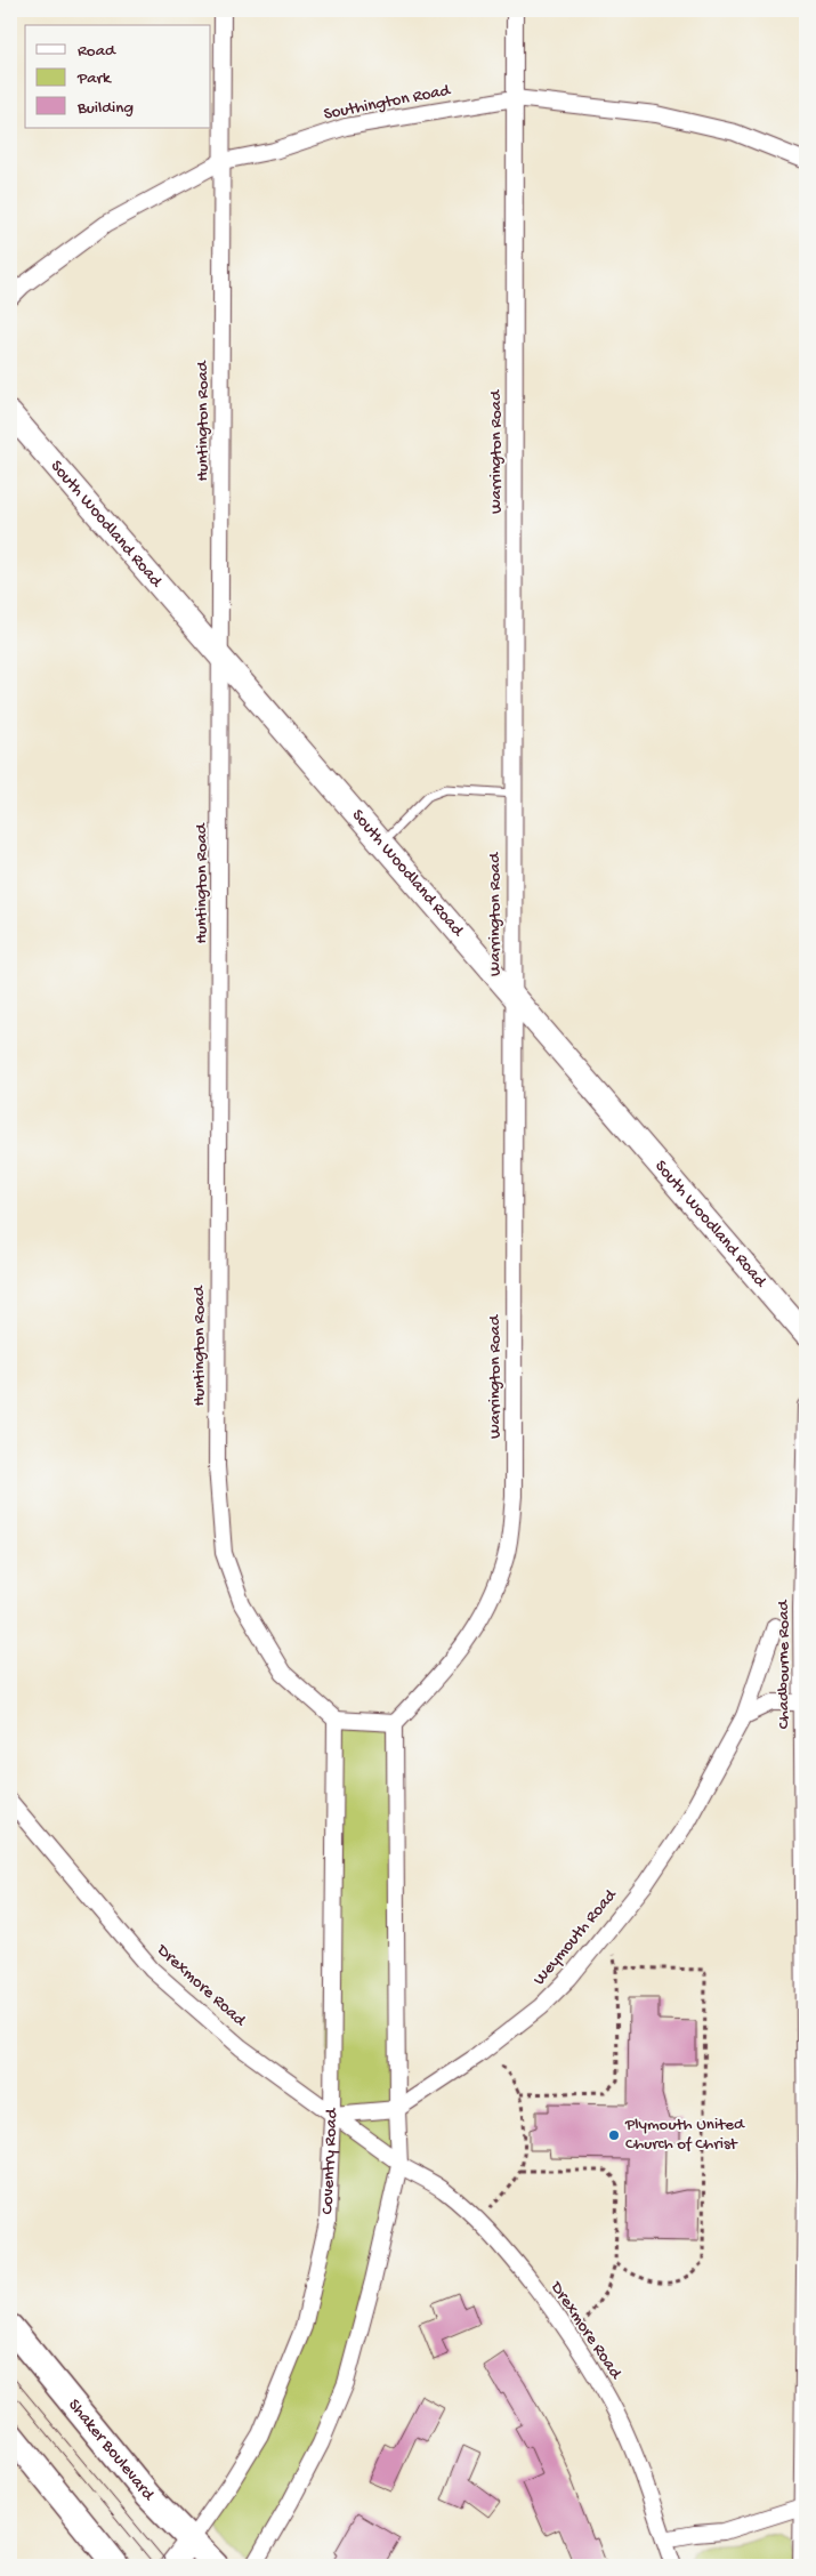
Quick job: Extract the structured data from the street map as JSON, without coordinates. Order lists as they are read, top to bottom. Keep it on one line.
{"streets":{"main road":["Shaker Boulevard"],"street":["Southington Road","Huntington Road","Warrington Road","South Woodland Road","Chadbourne Road","Weymouth Road","Drexmore Road","Coventry Road"]},"crossings":[["Southington Road","Huntington Road"],["Southington Road","Warrington Road"],["Huntington Road","South Woodland Road"],["Huntington Road","Coventry Road"],["Warrington Road","South Woodland Road"],["Weymouth Road","Drexmore Road"],["Weymouth Road","Coventry Road"],["Drexmore Road","Coventry Road"],["Coventry Road","Shaker Boulevard"]],"places":["Plymouth United Church of Christ"],"legend":["Road","Park","Building"]}
